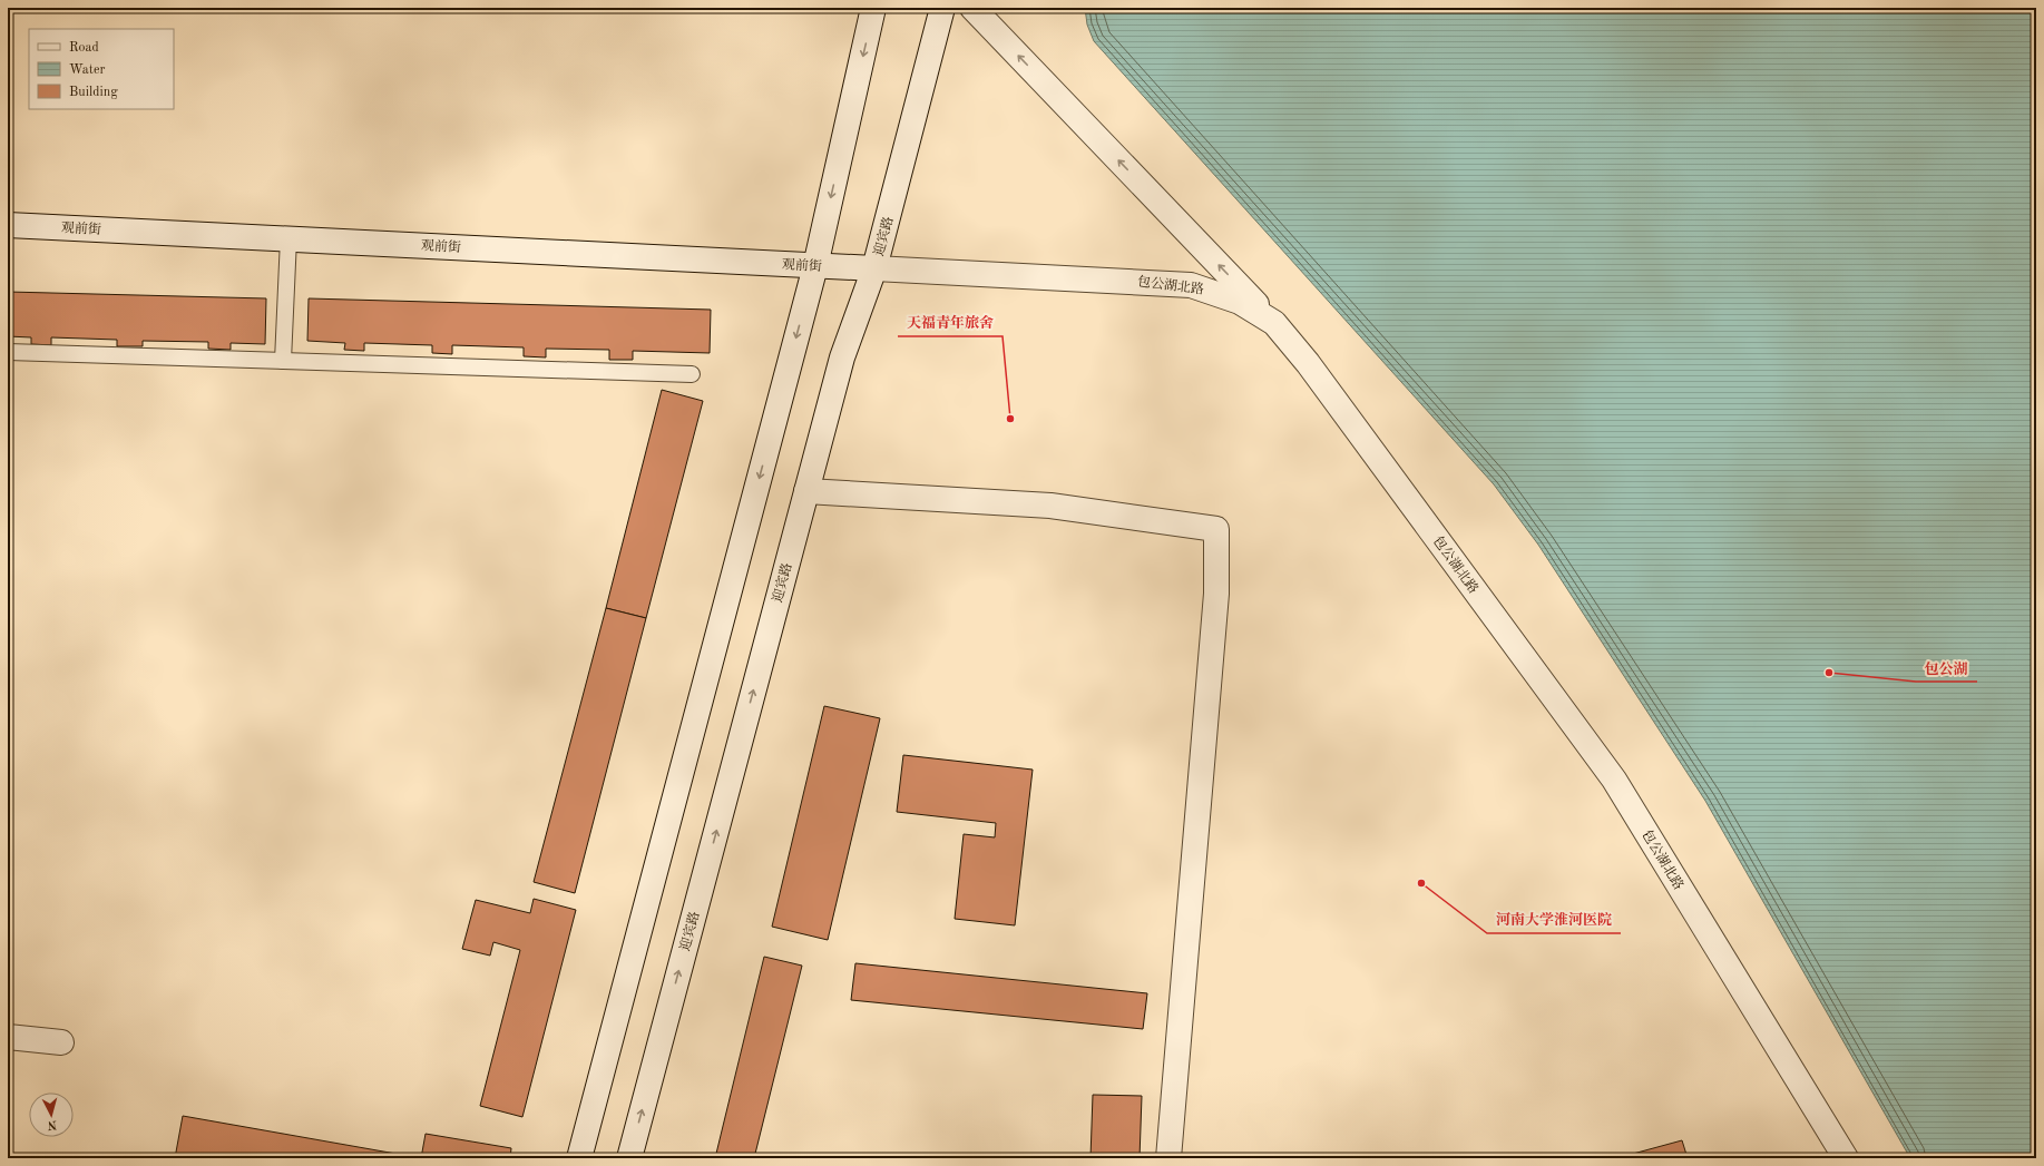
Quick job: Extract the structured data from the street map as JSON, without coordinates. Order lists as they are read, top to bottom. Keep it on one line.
{"streets":{"street":["观前街","迎宾路","包公湖北路"]},"crossings":[["观前街","迎宾路"],["观前街","包公湖北路"],["迎宾路","包公湖北路"]],"places":["天福青年旅舍","包公湖","河南大学淮河医院"],"legend":["Road","Water","Building"],"north":"bottom"}
